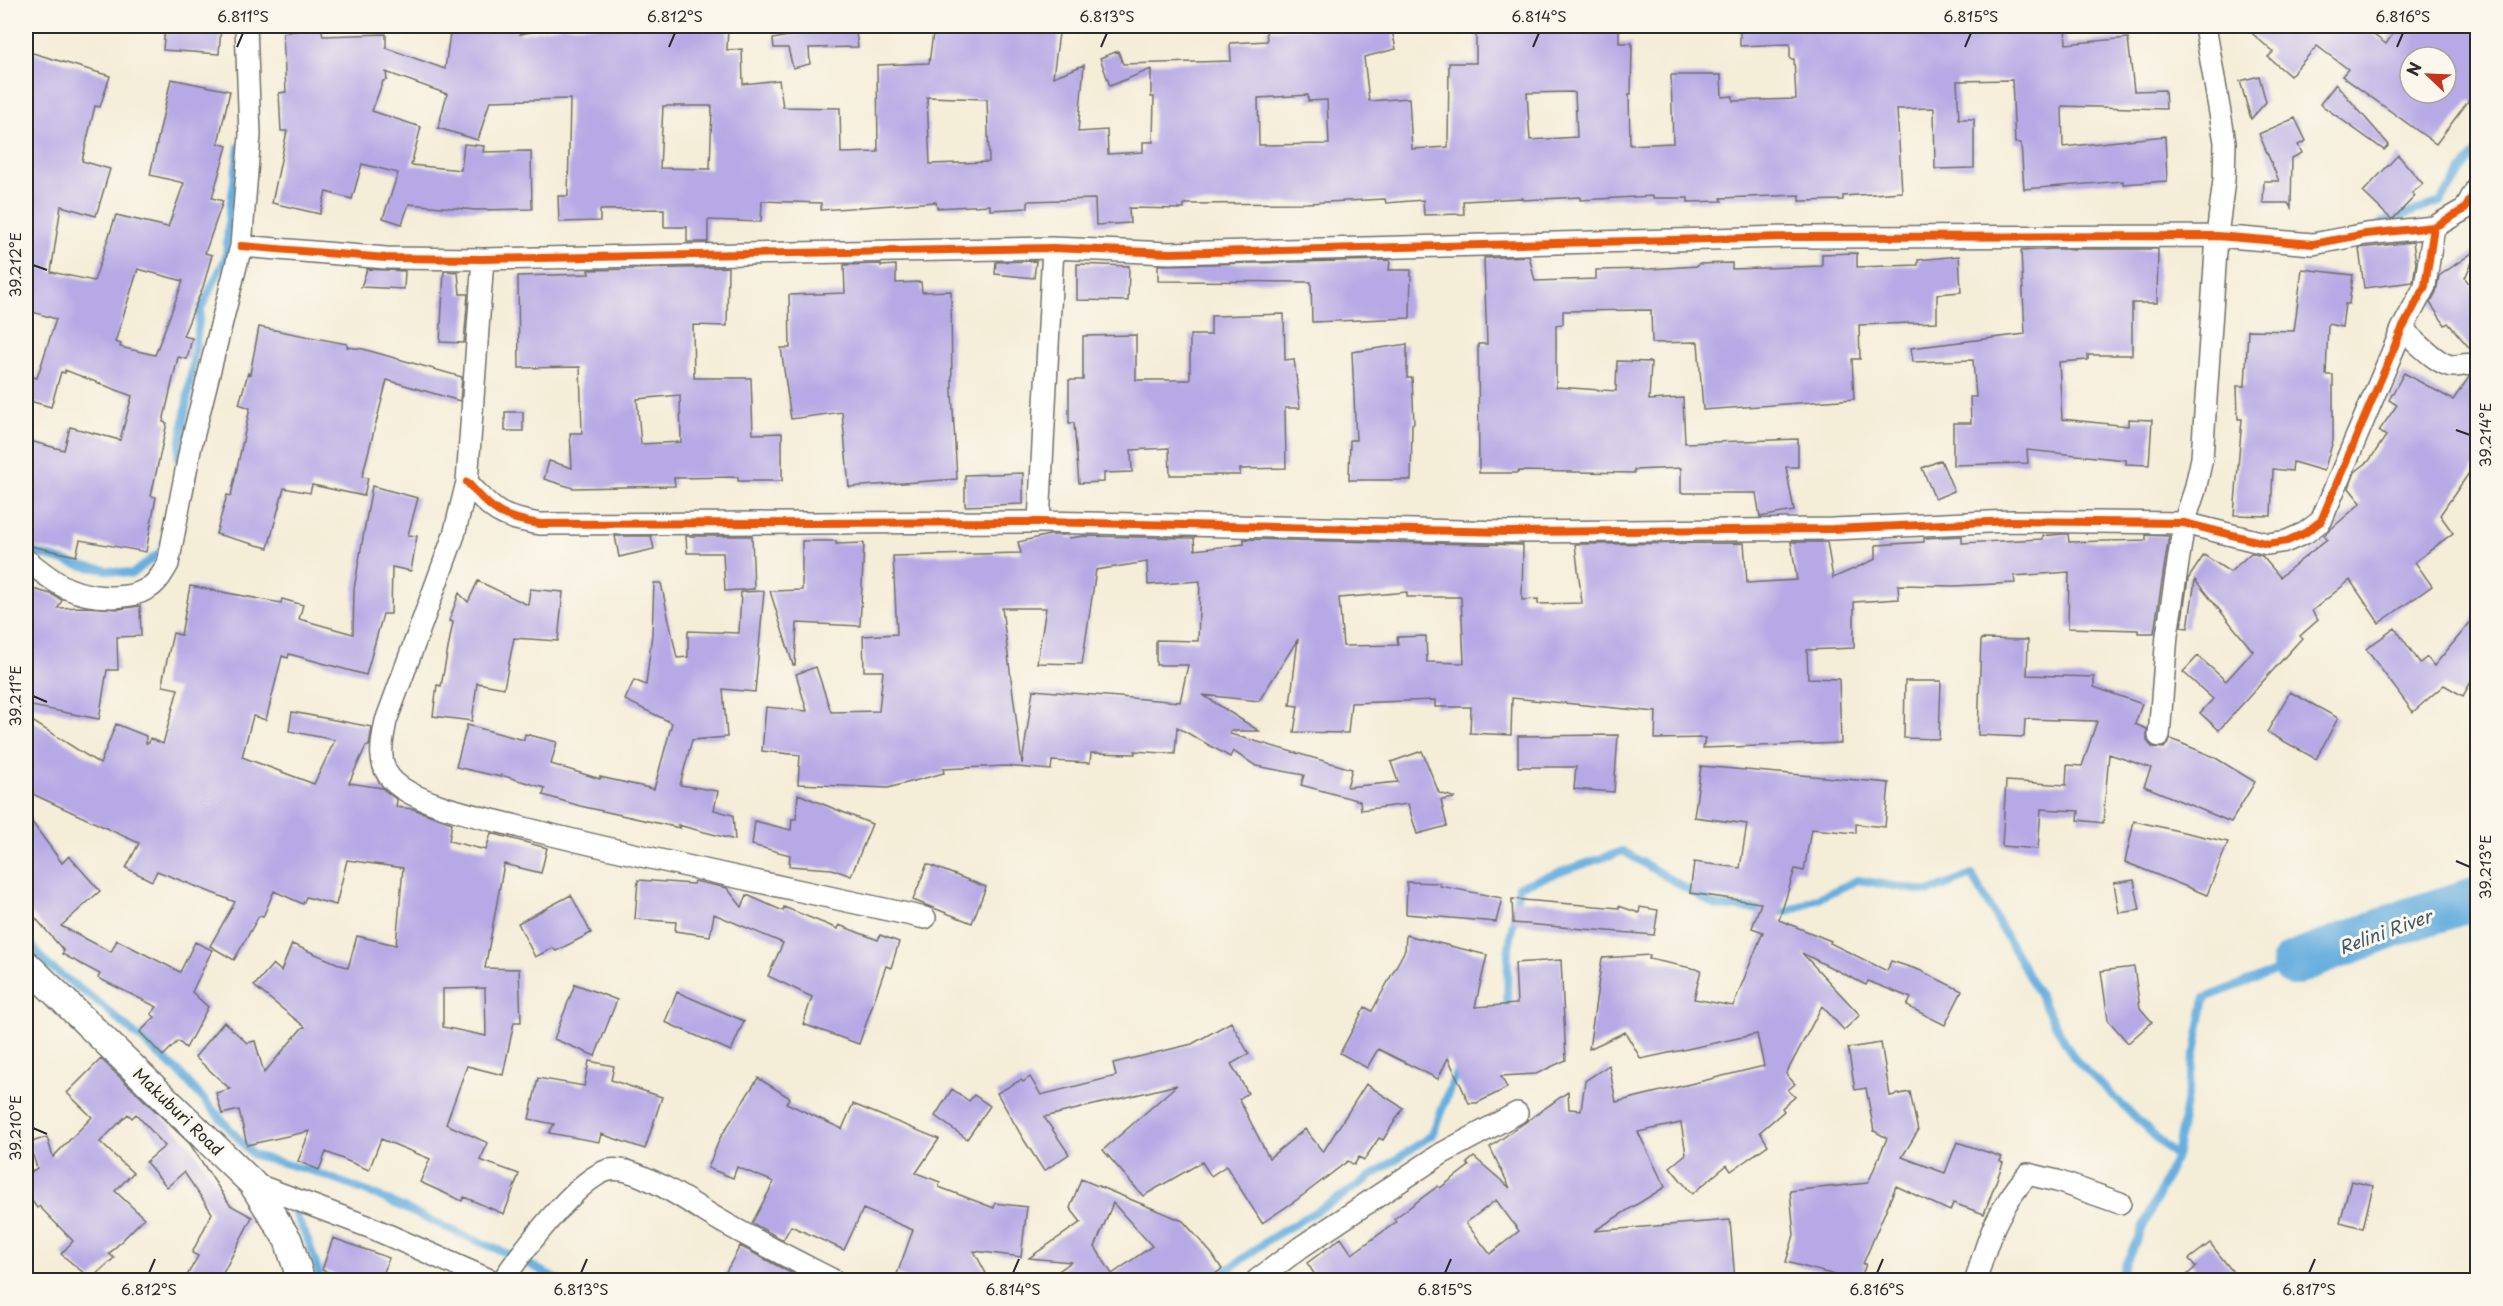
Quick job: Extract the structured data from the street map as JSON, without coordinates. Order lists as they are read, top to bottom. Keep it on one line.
{"streets":{"street":["Makuburi Road"]},"water":["Relini River"],"north":"top left","coordinates":["6.811°S","6.812°S","6.813°S","6.814°S","6.815°S","6.816°S","39.212°E","39.214°E","39.211°E","39.213°E","39.210°E","6.817°S"]}
